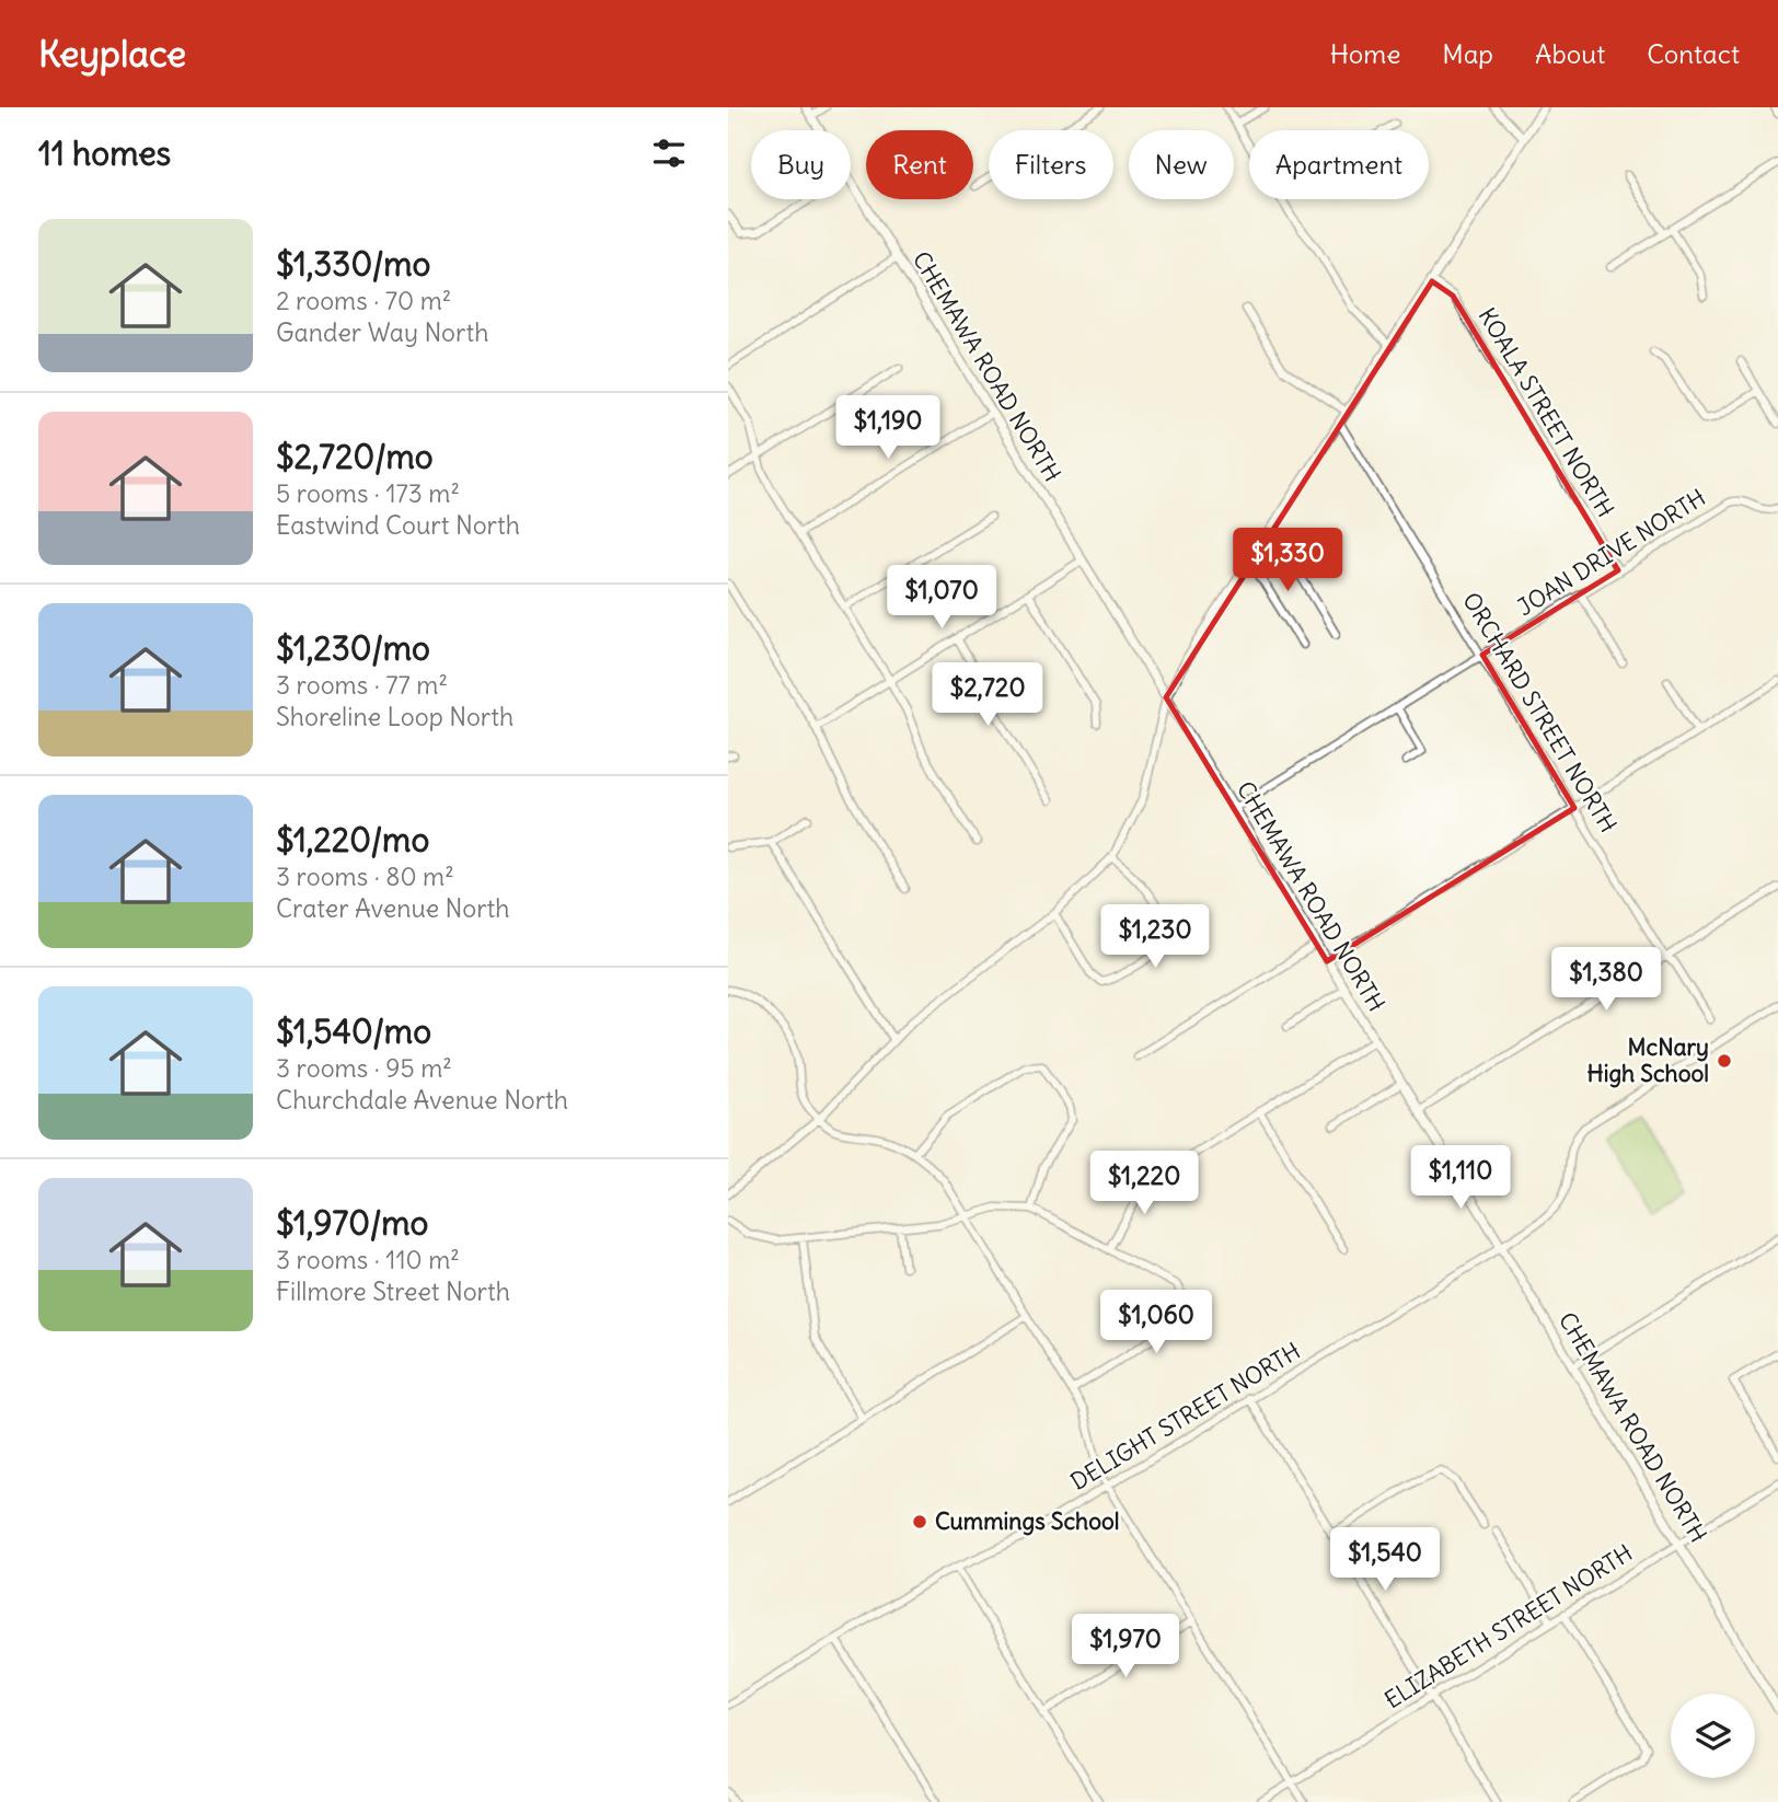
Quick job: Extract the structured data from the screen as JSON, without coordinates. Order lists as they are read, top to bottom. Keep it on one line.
{"streets":{"street":["CHEMAWA ROAD NORTH","KOALA STREET NORTH","JOAN DRIVE NORTH","ORCHARD STREET NORTH","DELIGHT STREET NORTH","ELIZABETH STREET NORTH"]},"crossings":[["CHEMAWA ROAD NORTH","JOAN DRIVE NORTH"],["CHEMAWA ROAD NORTH","DELIGHT STREET NORTH"],["CHEMAWA ROAD NORTH","ELIZABETH STREET NORTH"],["KOALA STREET NORTH","JOAN DRIVE NORTH"],["JOAN DRIVE NORTH","ORCHARD STREET NORTH"]],"places":["McNary High School","Cummings School"],"page":{"header":"Keyplace","nav":["Home","Map","About","Contact"],"heading":"11 homes","chip":["Buy","Rent","Filters","New","Apartment"],"list":[{"name":"$1,330/mo","note":"2 rooms · 70 m² · Gander Way North"},{"name":"$2,720/mo","note":"5 rooms · 173 m² · Eastwind Court North"},{"name":"$1,230/mo","note":"3 rooms · 77 m² · Shoreline Loop North"},{"name":"$1,220/mo","note":"3 rooms · 80 m² · Crater Avenue North"},{"name":"$1,540/mo","note":"3 rooms · 95 m² · Churchdale Avenue North"},{"name":"$1,970/mo","note":"3 rooms · 110 m² · Fillmore Street North"}],"price":["$1,190","$1,330","$1,070","$2,720","$1,230","$1,380","$1,110","$1,220","$1,060","$1,540","$1,970"]}}
